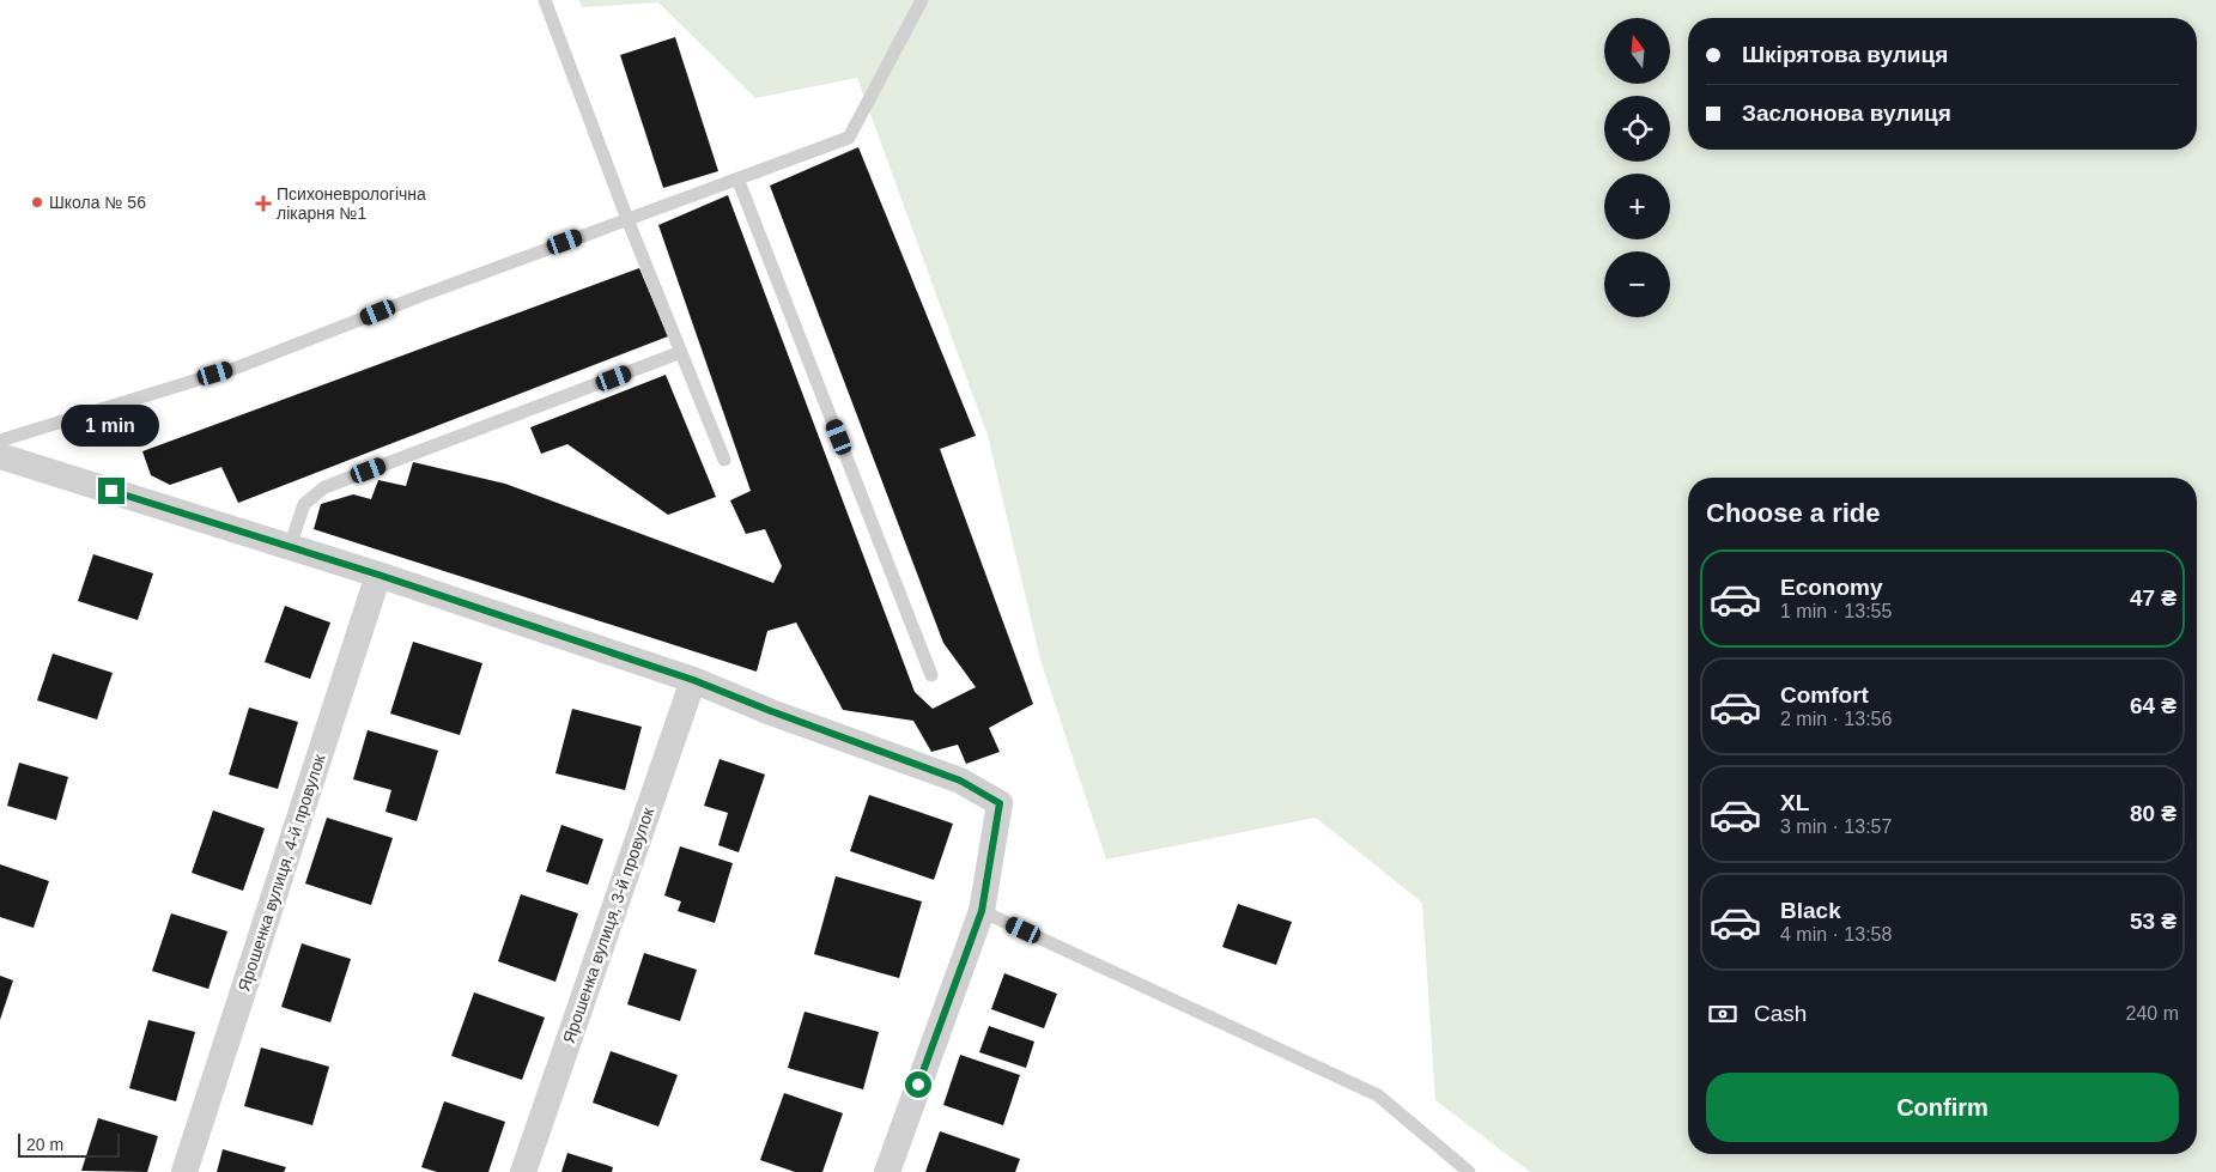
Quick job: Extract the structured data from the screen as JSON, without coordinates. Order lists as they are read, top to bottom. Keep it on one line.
{"streets":{"street":["Ярошенка вулиця, 4-й провулок","Ярошенка вулиця, 3-й провулок"]},"places":{"other":["Школа № 56"],"health":["Психоневрологічна лікарня №1"]},"scale_bar":"20 m","north":"top","page":{"map_buttons":["+","−"],"banner":["Шкірятова вулиця","Заслонова вулиця"],"bubble":"1 min","heading":"Choose a ride","list":[{"name":"Economy","note":"1 min · 13:55","value":"47 ₴"},{"name":"Comfort","note":"2 min · 13:56","value":"64 ₴"},{"name":"XL","note":"3 min · 13:57","value":"80 ₴"},{"name":"Black","note":"4 min · 13:58","value":"53 ₴"}],"pay":["Cash","240 m"],"buttons":"Confirm","scale":"20 m"}}
